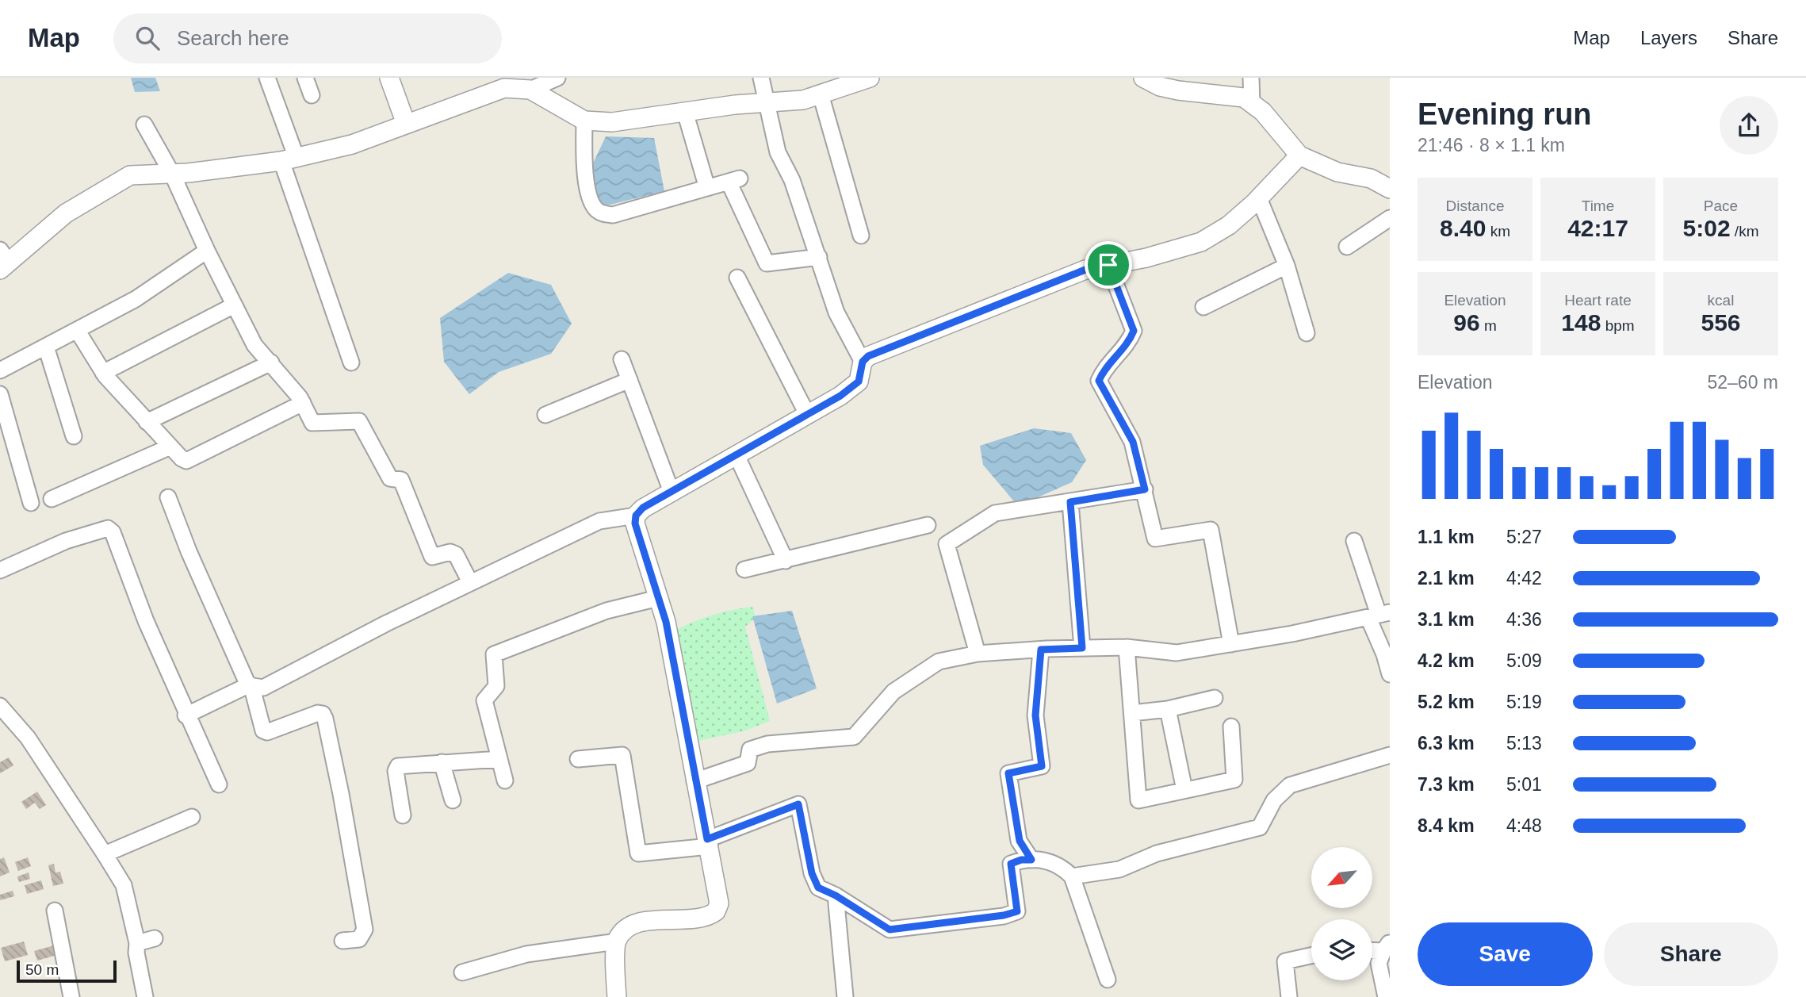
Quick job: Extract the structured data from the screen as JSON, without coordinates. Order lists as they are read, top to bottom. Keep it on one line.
{"scale_bar":"50 m","north":"bottom left","page":{"header":"Map","search":"Search here","nav":["Map","Layers","Share"],"heading":["Evening run","21:46 · 8 × 1.1 km"],"stats":[["Distance","8.40 km"],["Time","42:17"],["Pace","5:02 /km"],["Elevation","96 m"],["Heart rate","148 bpm"],["kcal","556"]],"chart":["Elevation","52–60 m"],"list":[{"name":"1.1 km","note":"5:27"},{"name":"2.1 km","note":"4:42"},{"name":"3.1 km","note":"4:36"},{"name":"4.2 km","note":"5:09"},{"name":"5.2 km","note":"5:19"},{"name":"6.3 km","note":"5:13"},{"name":"7.3 km","note":"5:01"},{"name":"8.4 km","note":"4:48"}],"buttons":["Save","Share"],"scale":"50 m"}}
